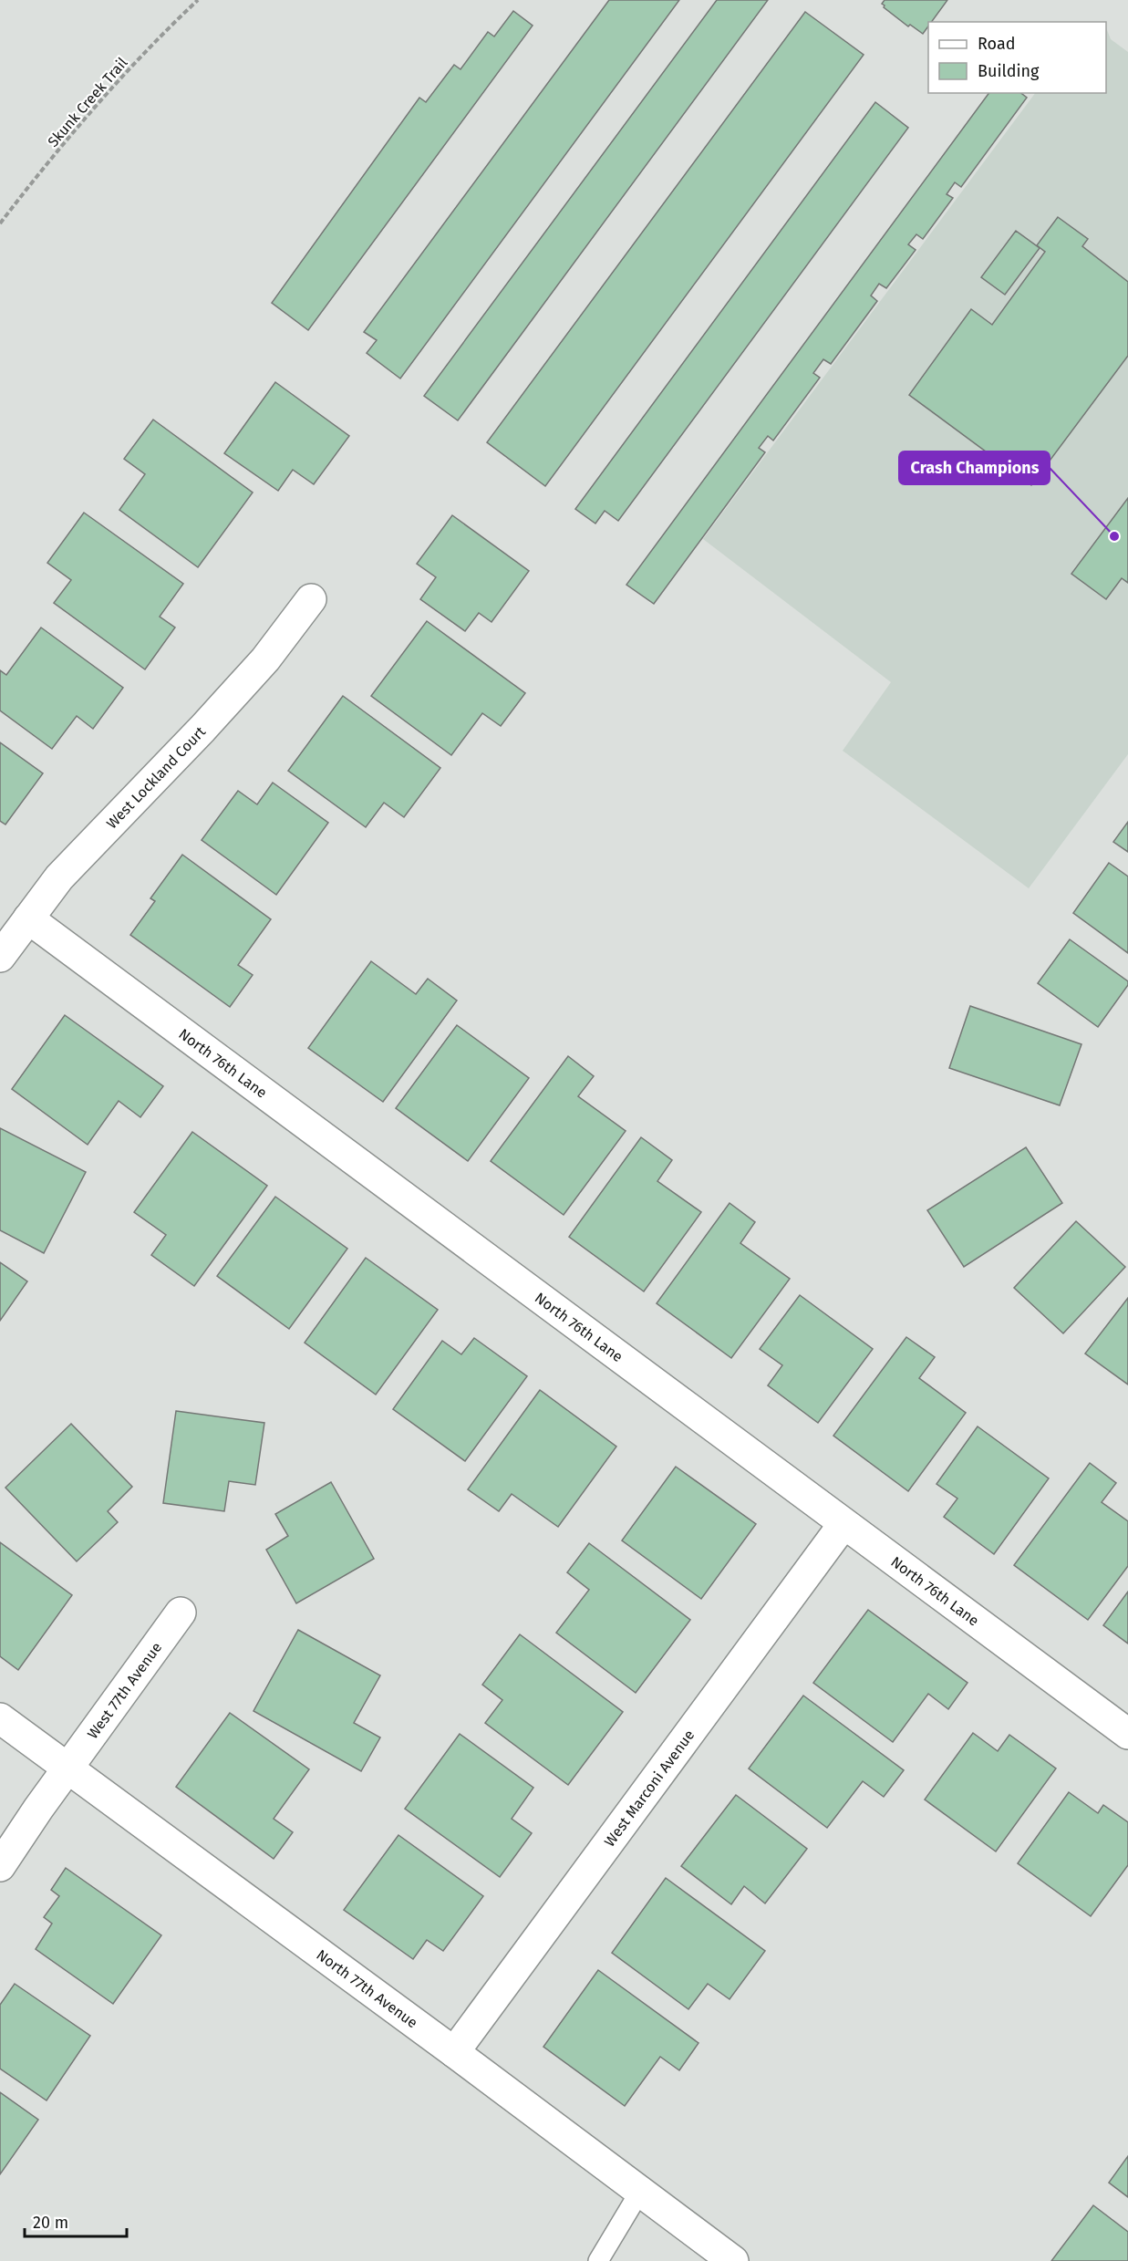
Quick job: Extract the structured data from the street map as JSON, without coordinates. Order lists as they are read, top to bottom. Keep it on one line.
{"streets":{"street":["West Lockland Court","North 76th Lane","West 77th Avenue","West Marconi Avenue","North 77th Avenue"],"path":["Skunk Creek Trail"]},"crossings":[["West Lockland Court","North 76th Lane"],["North 76th Lane","West Marconi Avenue"],["West 77th Avenue","North 77th Avenue"],["West Marconi Avenue","North 77th Avenue"]],"places":["Crash Champions"],"legend":["Road","Building"],"scale_bar":"20 m"}
